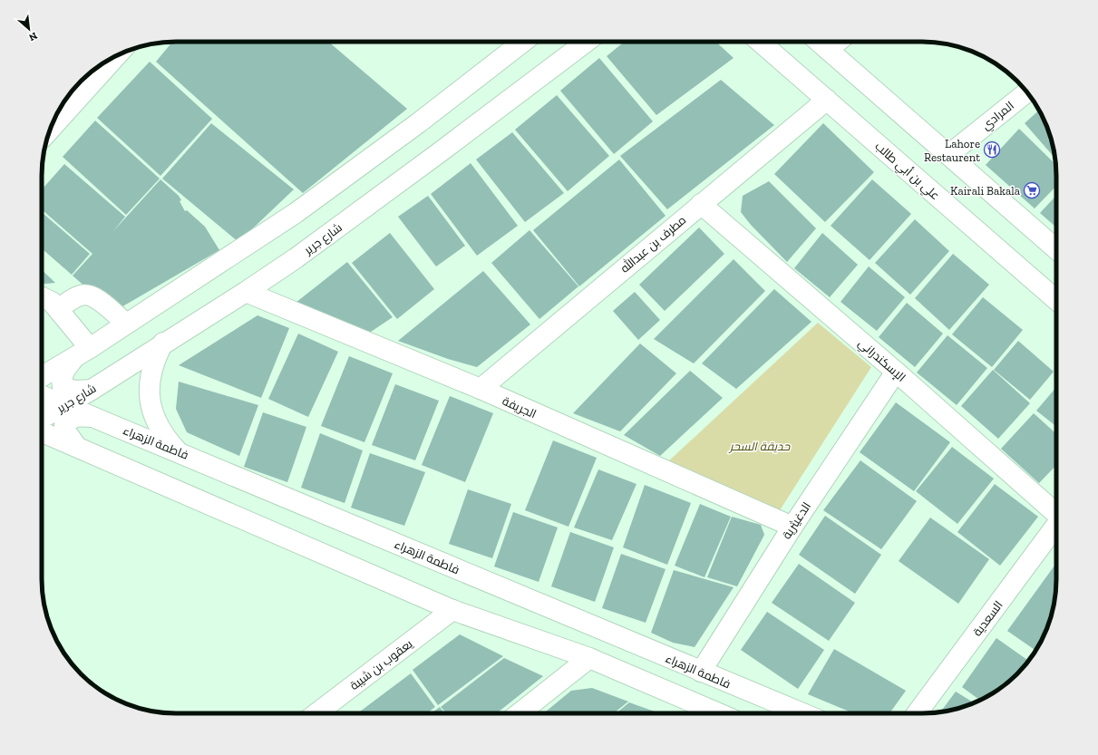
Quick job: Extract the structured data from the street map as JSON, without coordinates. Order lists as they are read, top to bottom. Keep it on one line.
{"streets":{"main road":["المرادي","علي بن أبي طالب","شارع جرير","مطرف بن عبدالله","الإسكندراني","الجريفة","فاطمة الزهراء","الدغيثرية","السعدية","يعقوب بن شيبة"]},"crossings":[["علي بن أبي طالب","مطرف بن عبدالله"],["شارع جرير","الجريفة"],["شارع جرير","فاطمة الزهراء"],["مطرف بن عبدالله","الإسكندراني"],["مطرف بن عبدالله","الجريفة"],["الإسكندراني","الدغيثرية"],["الجريفة","الدغيثرية"],["فاطمة الزهراء","الدغيثرية"]],"parks":["حديقة السحر"],"places":{"restaurant":["Lahore Restaurent"],"supermarket":["Kairali Bakala"]},"north":"bottom right"}
